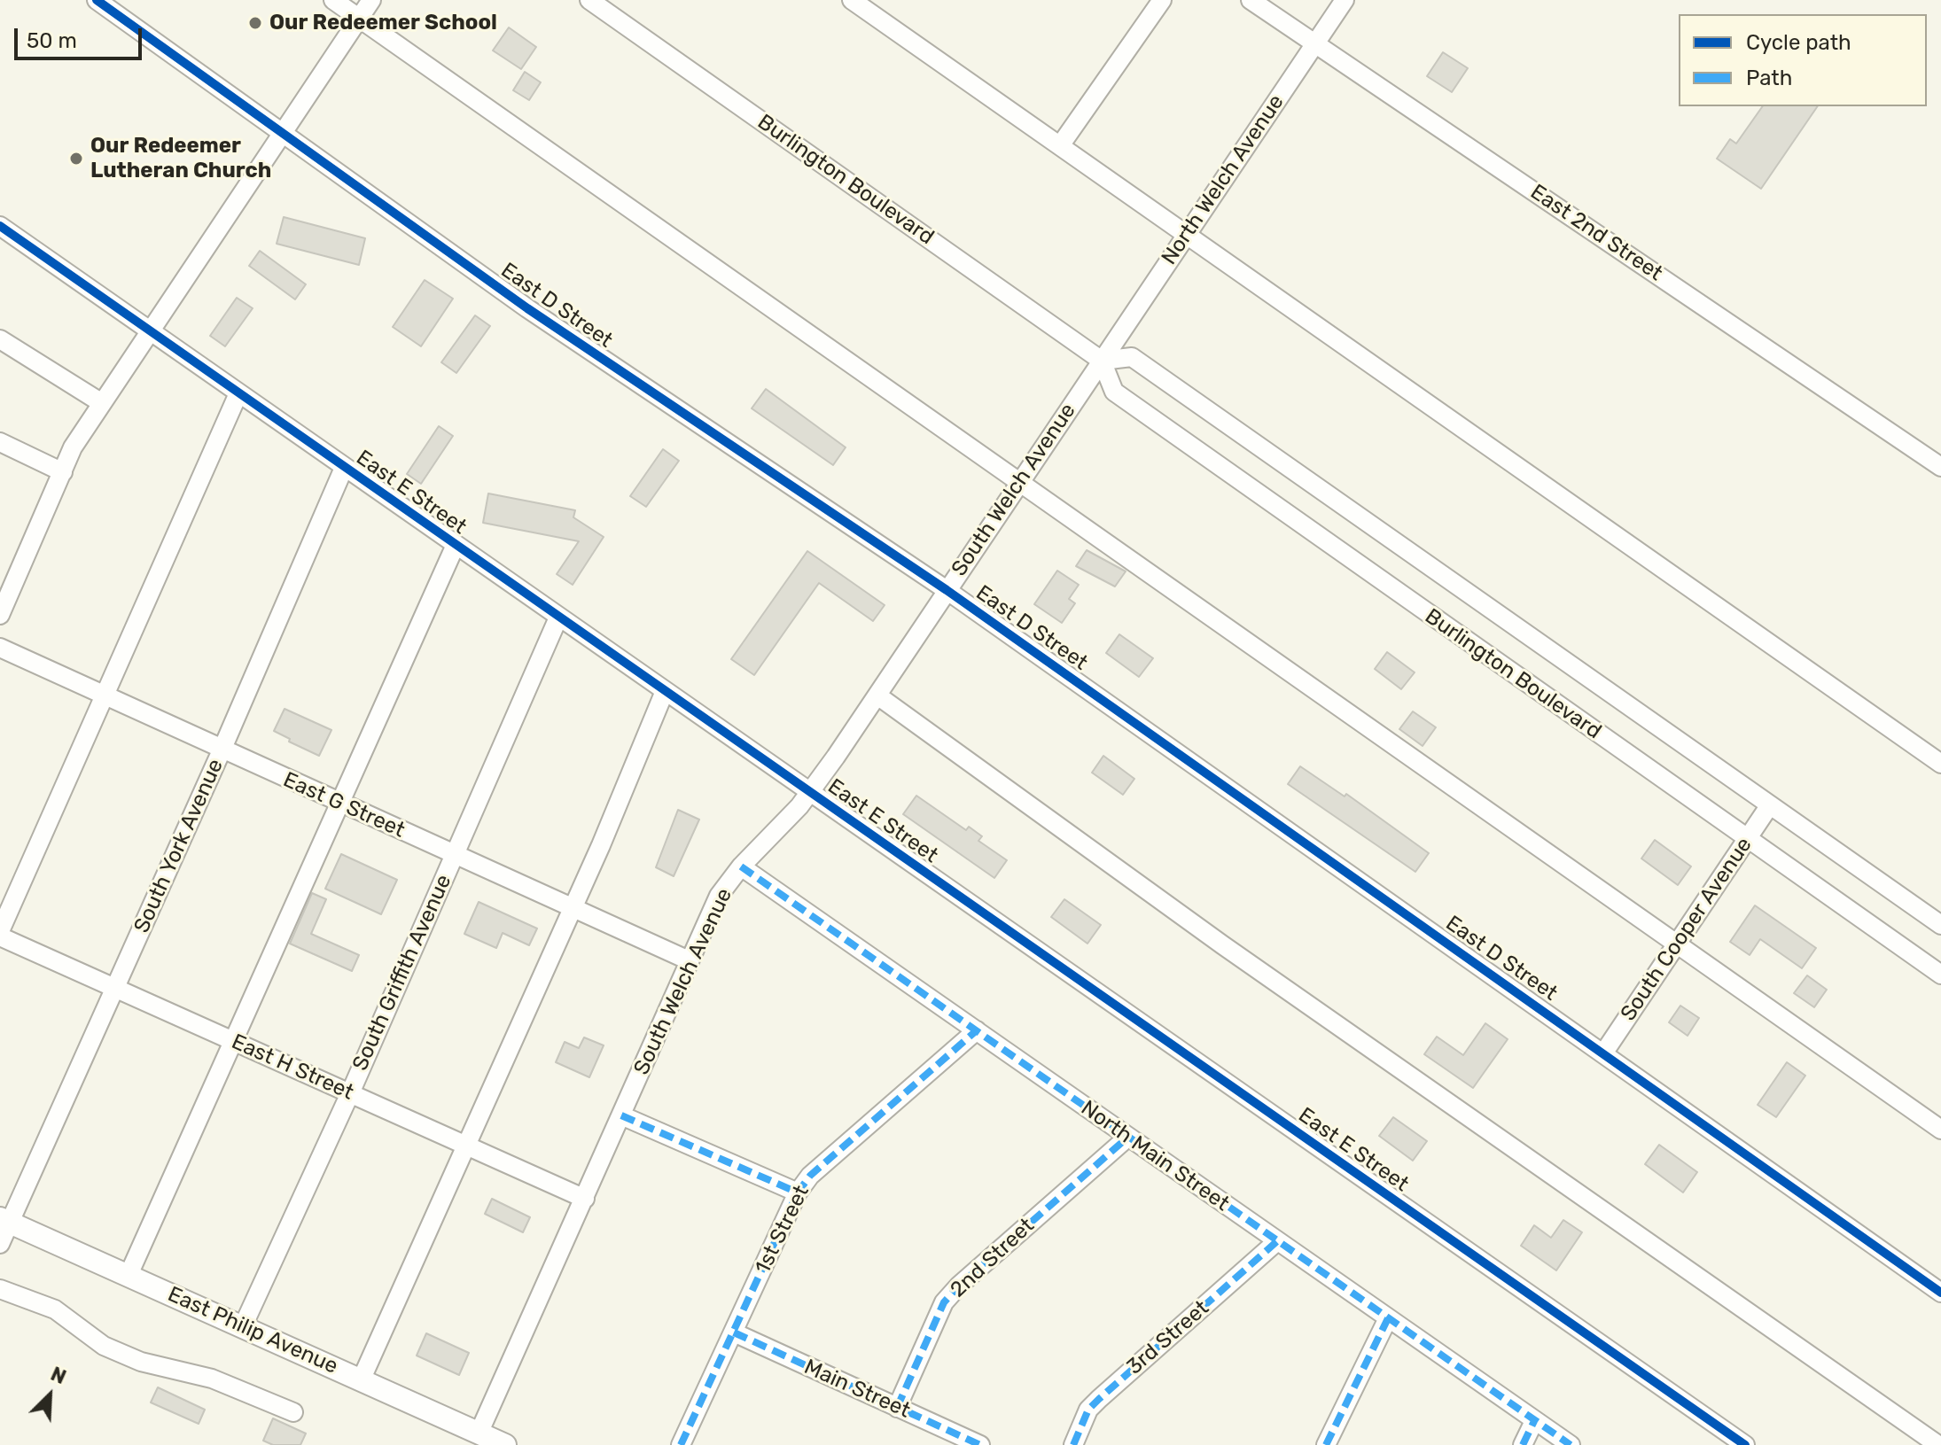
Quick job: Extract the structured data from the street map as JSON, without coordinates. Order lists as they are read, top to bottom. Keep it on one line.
{"streets":{"main road":["East Philip Avenue"],"street":["Burlington Boulevard","North Welch Avenue","East 2nd Street","East D Street","South Welch Avenue","East E Street","East G Street","South York Avenue","South Cooper Avenue","South Griffith Avenue","East H Street","North Main Street","1st Street","2nd Street","3rd Street","Main Street"]},"crossings":[["Burlington Boulevard","North Welch Avenue"],["Burlington Boulevard","South Welch Avenue"],["Burlington Boulevard","South Cooper Avenue"],["North Welch Avenue","East 2nd Street"],["North Welch Avenue","South Welch Avenue"],["East D Street","South Welch Avenue"],["East D Street","South Cooper Avenue"],["South Welch Avenue","East E Street"],["South Welch Avenue","East G Street"],["South Welch Avenue","East H Street"],["South Welch Avenue","North Main Street"],["South Welch Avenue","East Philip Avenue"],["East E Street","South York Avenue"],["East E Street","South Griffith Avenue"],["East G Street","South York Avenue"],["East G Street","South Griffith Avenue"],["South York Avenue","East H Street"],["South York Avenue","East Philip Avenue"],["South Griffith Avenue","East H Street"],["South Griffith Avenue","East Philip Avenue"],["North Main Street","1st Street"],["North Main Street","2nd Street"],["North Main Street","3rd Street"],["1st Street","Main Street"],["2nd Street","Main Street"]],"places":["Our Redeemer School","Our Redeemer Lutheran Church"],"legend":["Cycle path","Path"],"scale_bar":"50 m","north":"top right"}
